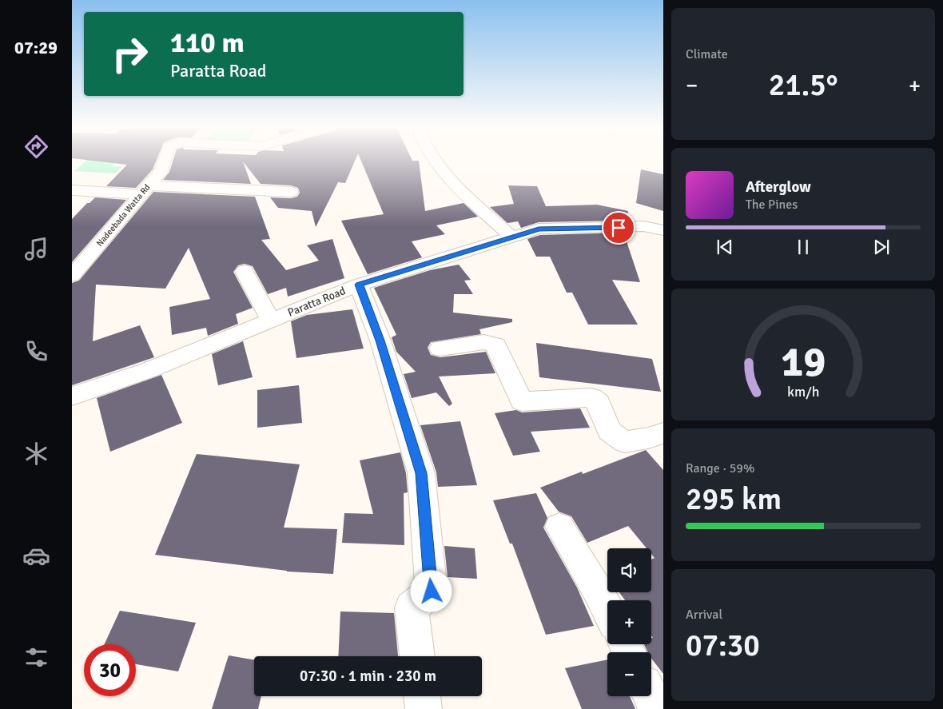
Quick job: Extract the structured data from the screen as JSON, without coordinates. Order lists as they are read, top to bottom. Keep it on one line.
{"streets":{"street":["Nadeebada Watta Rd","Paratta Road"]},"page":{"tabs":"07:29","tile":["Climate",["Range · 59%","295 km"],["Arrival","07:30"]],"turn":["110 m","Paratta Road"],"heat":["−","21.5°","+"],"song":["Afterglow","The Pines"],"map_buttons":["+","−"],"limit":"30","trip":"07:30 · 1 min · 230 m","gauge":["19","km/h"]}}
